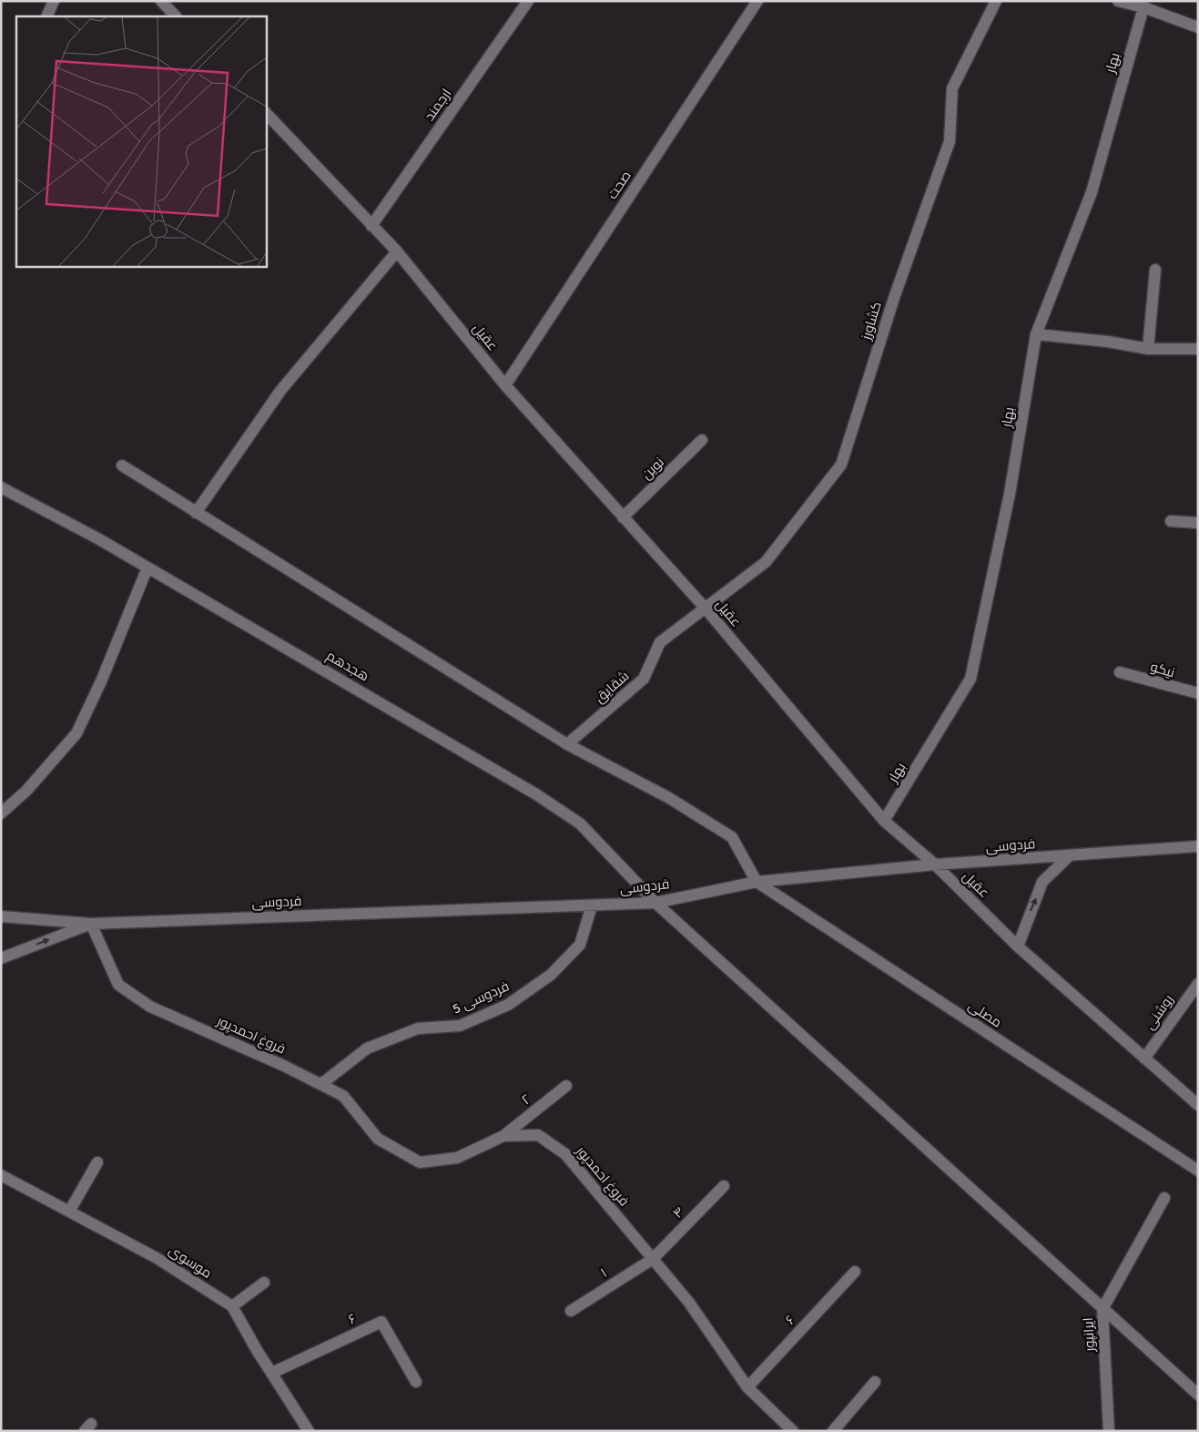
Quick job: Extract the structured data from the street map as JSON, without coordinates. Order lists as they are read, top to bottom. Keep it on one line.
{"streets":{"street":["بهار","ارجمند","صحت","کشاورز","عقیل","نوین","هجدهم","نیکو","شقایق","فردوسی","5 فردوسی","روشنی","مصلی","فروغ احمدپور","۲","۴","موسوی","۱","۶","ایرانپور"]},"crossings":[["بهار","عقیل"],["ارجمند","عقیل"],["صحت","عقیل"],["کشاورز","عقیل"],["کشاورز","شقایق"],["عقیل","نوین"],["عقیل","شقایق"],["عقیل","فردوسی"],["عقیل","روشنی"],["هجدهم","فردوسی"],["هجدهم","ایرانپور"],["فردوسی","5 فردوسی"],["فردوسی","مصلی"],["فردوسی","فروغ احمدپور"],["5 فردوسی","فروغ احمدپور"],["فروغ احمدپور","۲"],["فروغ احمدپور","۴"],["فروغ احمدپور","۱"],["فروغ احمدپور","۶"],["۴","۱"],["موسوی","۶"]]}
